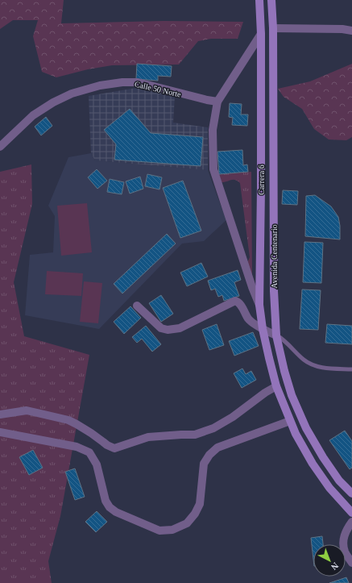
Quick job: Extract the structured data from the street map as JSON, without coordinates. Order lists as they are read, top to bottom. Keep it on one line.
{"streets":{"main road":["Carrera 6","Avenida Centenario"],"street":["Calle 50 Norte"]},"north":"bottom right"}
